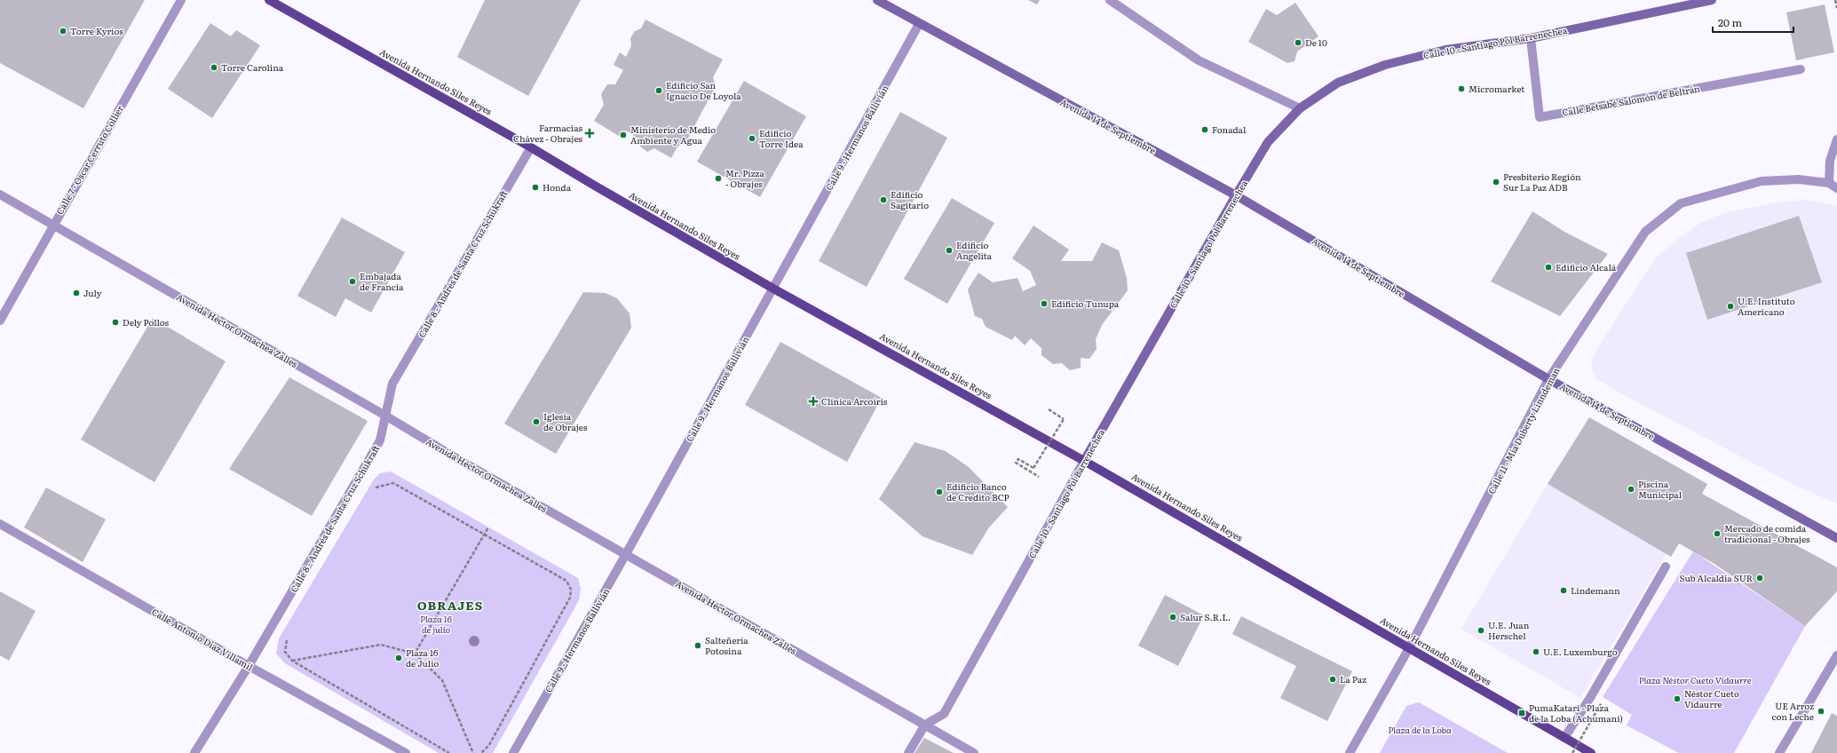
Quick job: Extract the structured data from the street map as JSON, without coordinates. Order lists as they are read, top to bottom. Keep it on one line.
{"streets":{"main road":["Calle 10 - Santiago Pol Barrenechea","Avenida Hernando Siles Reyes","Avenida 14 de Septiembre"],"street":["Calle Betsabé Salomón de Beltrán","Calle 9 - Hermanos Ballivián","Calle 7 - Oscar Cerruto Collier","Calle 8 - Andrés de Santa Cruz Schukraft","Avenida Héctor Ormachea Zalles","Calle 11 - Mia Duberty Linndeman","Calle Antonio Diaz Villamil"]},"crossings":[["Calle 10 - Santiago Pol Barrenechea","Avenida Hernando Siles Reyes"],["Calle 10 - Santiago Pol Barrenechea","Calle Betsabé Salomón de Beltrán"],["Calle 10 - Santiago Pol Barrenechea","Avenida 14 de Septiembre"],["Calle 10 - Santiago Pol Barrenechea","Avenida Héctor Ormachea Zalles"],["Avenida Hernando Siles Reyes","Calle 9 - Hermanos Ballivián"],["Avenida Hernando Siles Reyes","Calle 8 - Andrés de Santa Cruz Schukraft"],["Avenida Hernando Siles Reyes","Calle 11 - Mia Duberty Linndeman"],["Avenida 14 de Septiembre","Calle 9 - Hermanos Ballivián"],["Avenida 14 de Septiembre","Calle 11 - Mia Duberty Linndeman"],["Calle 9 - Hermanos Ballivián","Avenida Héctor Ormachea Zalles"],["Calle 7 - Oscar Cerruto Collier","Avenida Héctor Ormachea Zalles"],["Calle 8 - Andrés de Santa Cruz Schukraft","Avenida Héctor Ormachea Zalles"],["Calle 8 - Andrés de Santa Cruz Schukraft","Calle Antonio Diaz Villamil"]],"districts":["OBRAJES"],"parks":["Plaza 16 de julio","Plaza Néstor Cueto Vidaurre","Plaza de la Loba"],"places":{"other":["Torre Kyrios","De 10","Torre Carolina","Micromarket","Edificio San Ignacio De Loyola","Fonadal","Ministerio de Medio Ambiente y Agua","Edificio Torre Idea","Mr. Pizza - Obrajes","Presbiterio Región Sur La Paz ADB","Honda","Edificio Sagitario","Edificio Angelita","Edificio Alcalá","Embajada de Francia","July","Edificio Tunupa","U.E. Instituto Americano","Dely Pollos","Iglesia de Obrajes","Piscina Municipal","Edificio Banco de Credito BCP","Mercado de comida tradicional - Obrajes","Sub Alcaldia SUR","Lindemann","Salur S.R.L.","U.E. Juan Herschel","Salteñería Potosina","U.E. Luxemburgo","Plaza 16 de Julio","La Paz","Néstor Cueto Vidaurre","UE Arroz con Leche"],"health":["Farmacias Chávez - Obrajes","Clínica Arcoíris"],"transit":["PumaKatari - Plaza de la Loba (Achumani)"]},"scale_bar":"20 m"}
